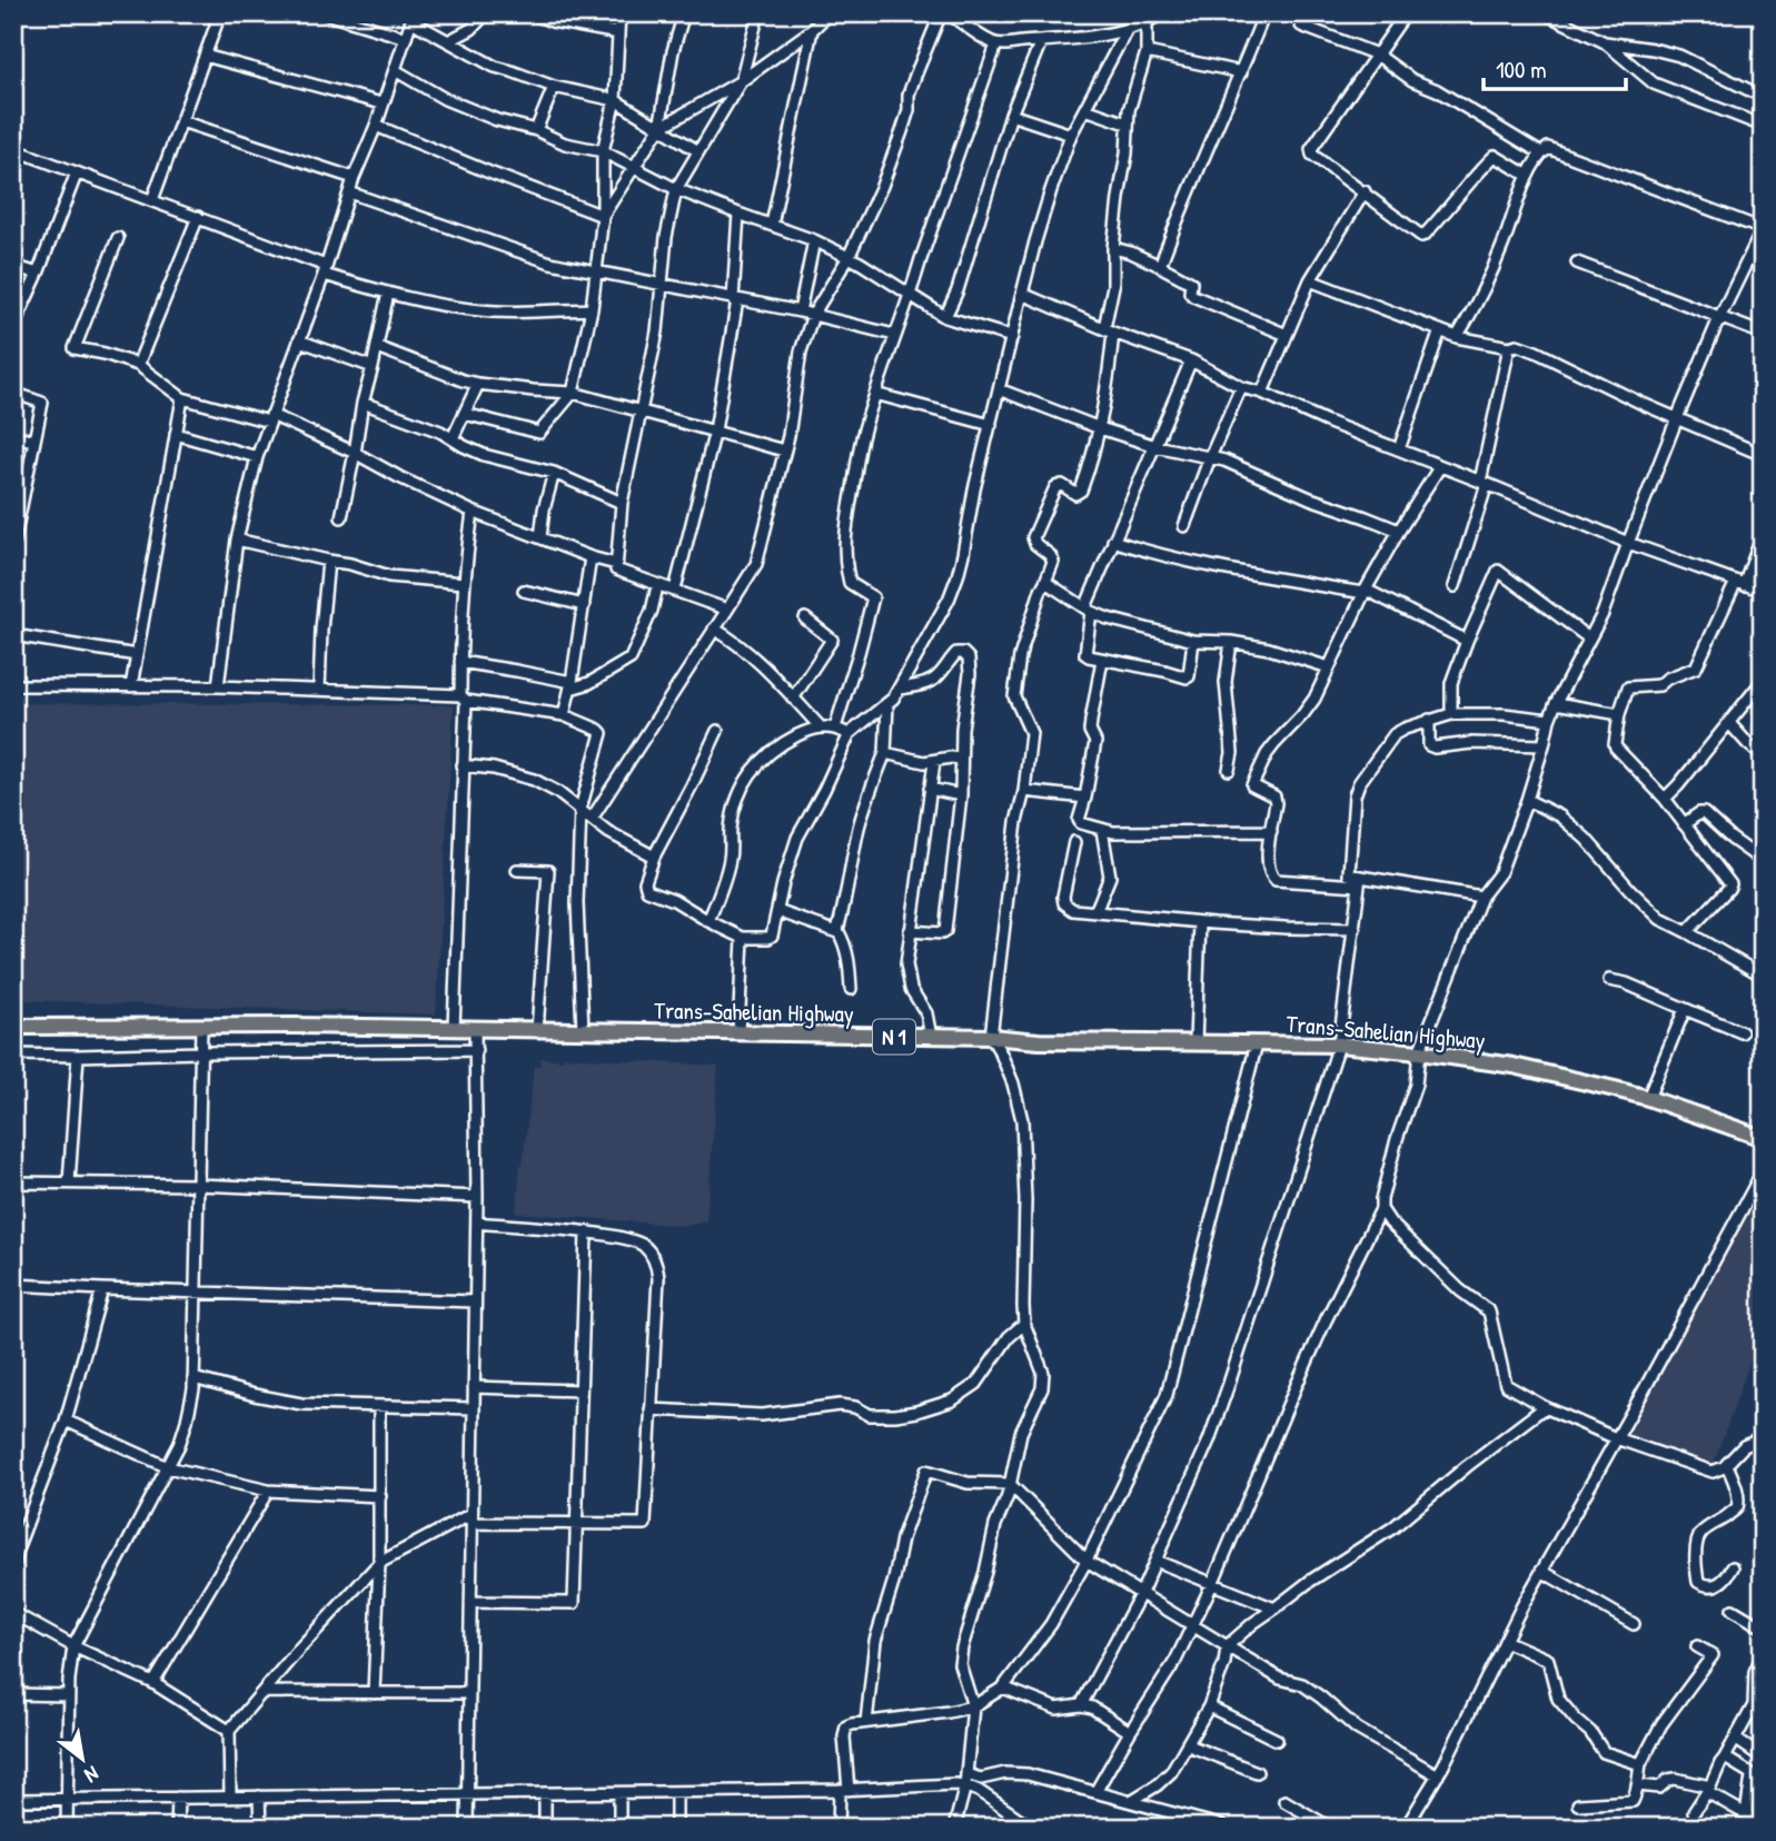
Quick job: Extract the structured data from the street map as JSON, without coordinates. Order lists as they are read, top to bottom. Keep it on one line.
{"streets":{"highway":["Trans-Sahelian Highway","N 1"]},"scale_bar":"100 m","north":"bottom right"}
